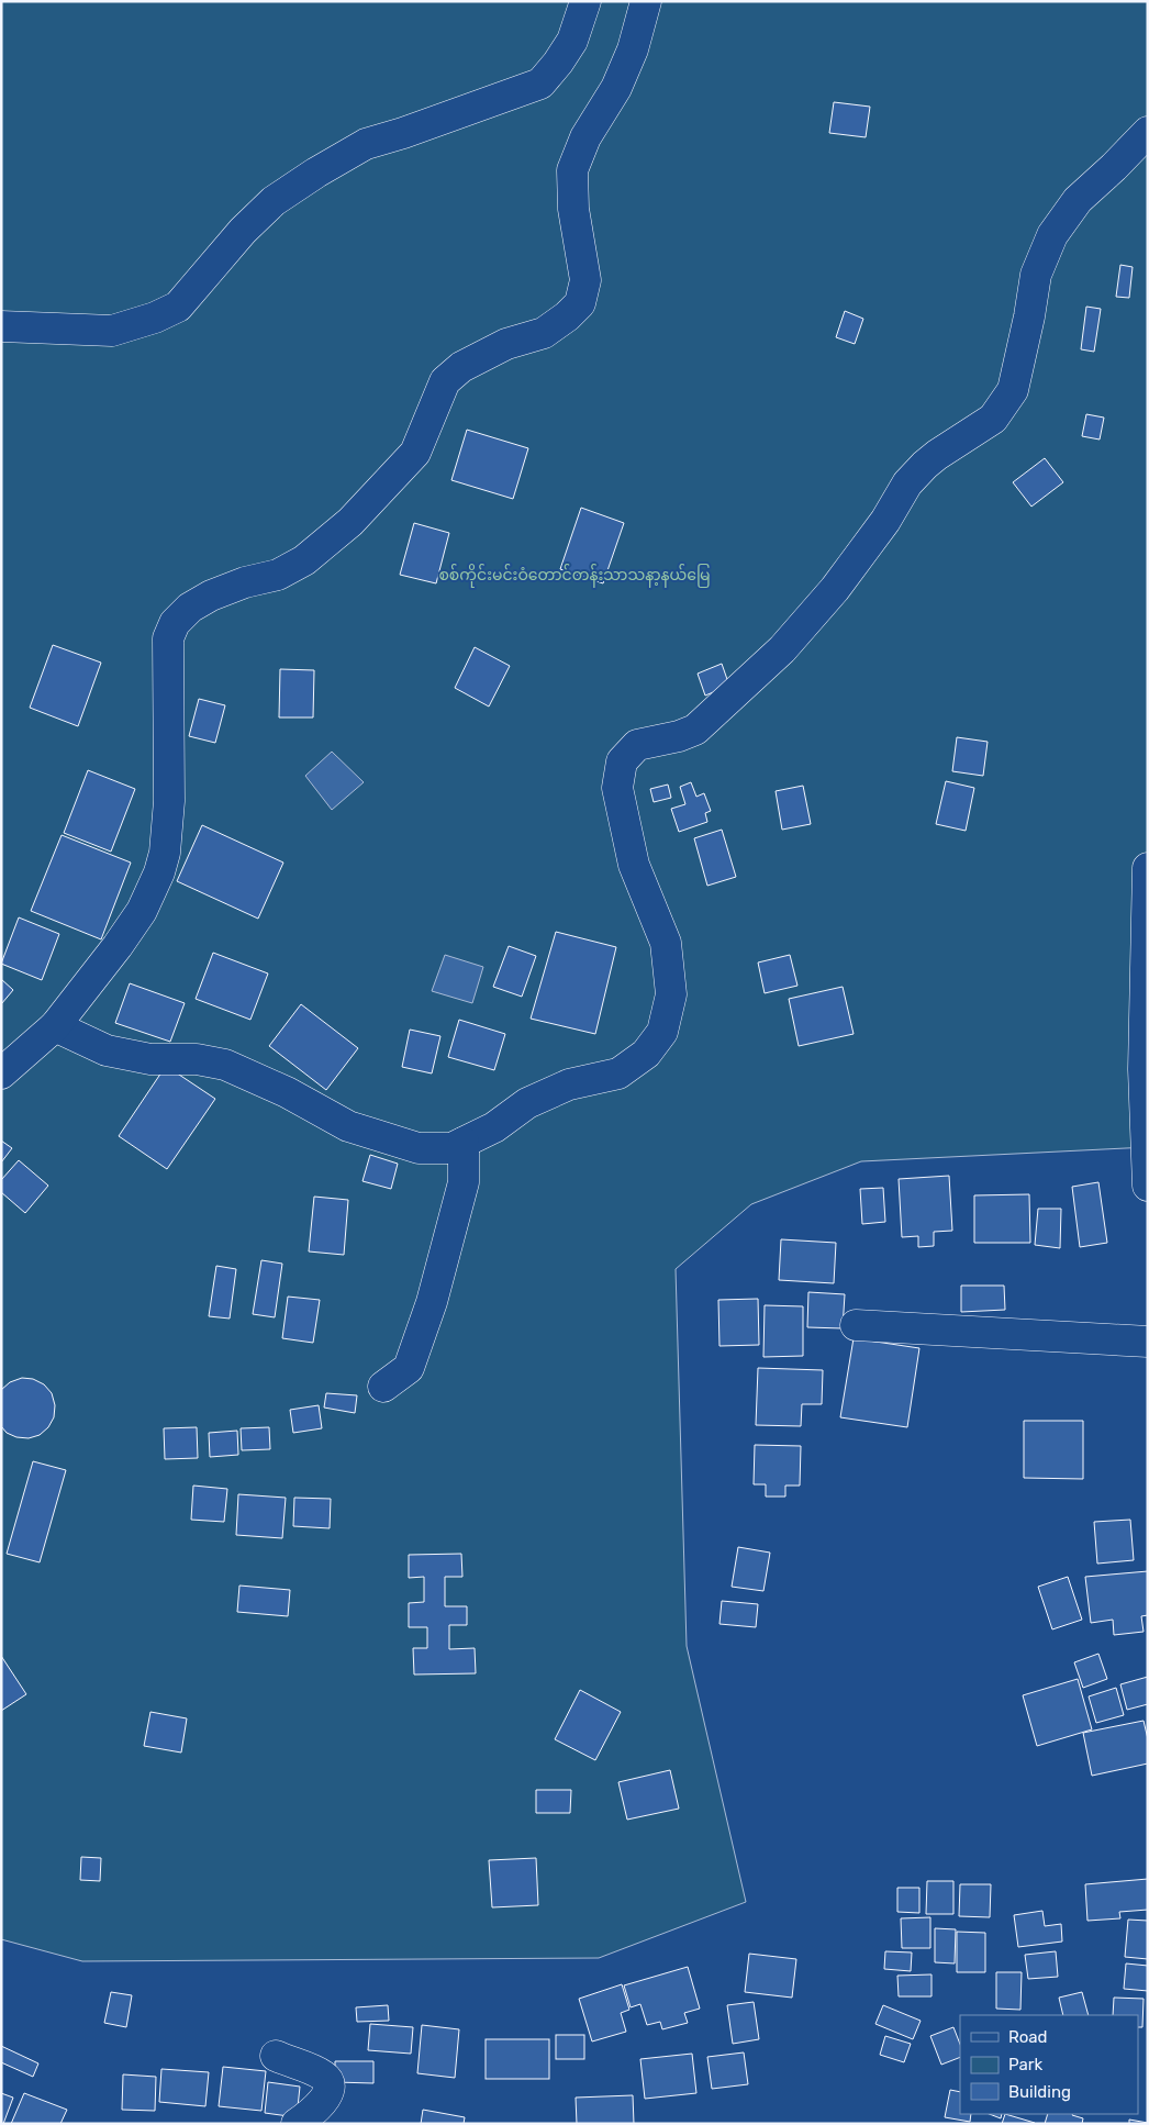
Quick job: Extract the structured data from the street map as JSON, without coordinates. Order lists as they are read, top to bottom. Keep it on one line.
{"parks":["စစ်ကိုင်းမင်းဝံတောင်တန်းသာသနာ့နယ်မြေ"],"legend":["Road","Park","Building"]}
